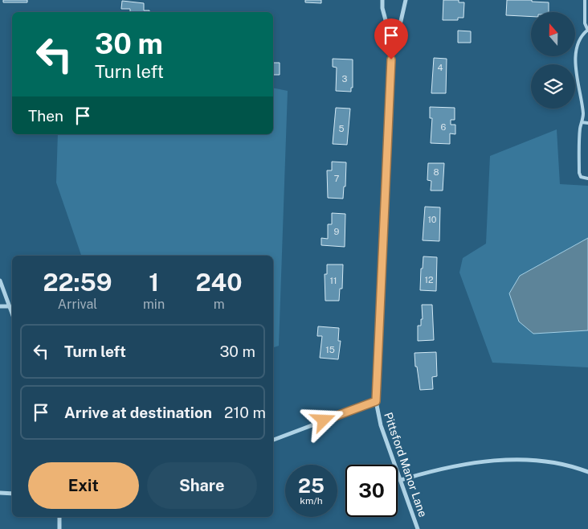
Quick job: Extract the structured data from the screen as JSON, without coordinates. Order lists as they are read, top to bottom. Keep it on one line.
{"streets":{"street":["Pittsford Manor Lane"]},"house_numbers":["4","3","6","5","8","7","10","9","12","11","15"],"north":"top","page":{"turn":["30 m","Turn left"],"then":"Then","eta":["22:59","Arrival","1","min","240","m"],"list":[{"name":"Turn left","value":"30 m"},{"name":"Arrive at destination","value":"210 m"}],"buttons":["Exit","Share"],"speed":"25 km/h","limit":"30"}}
